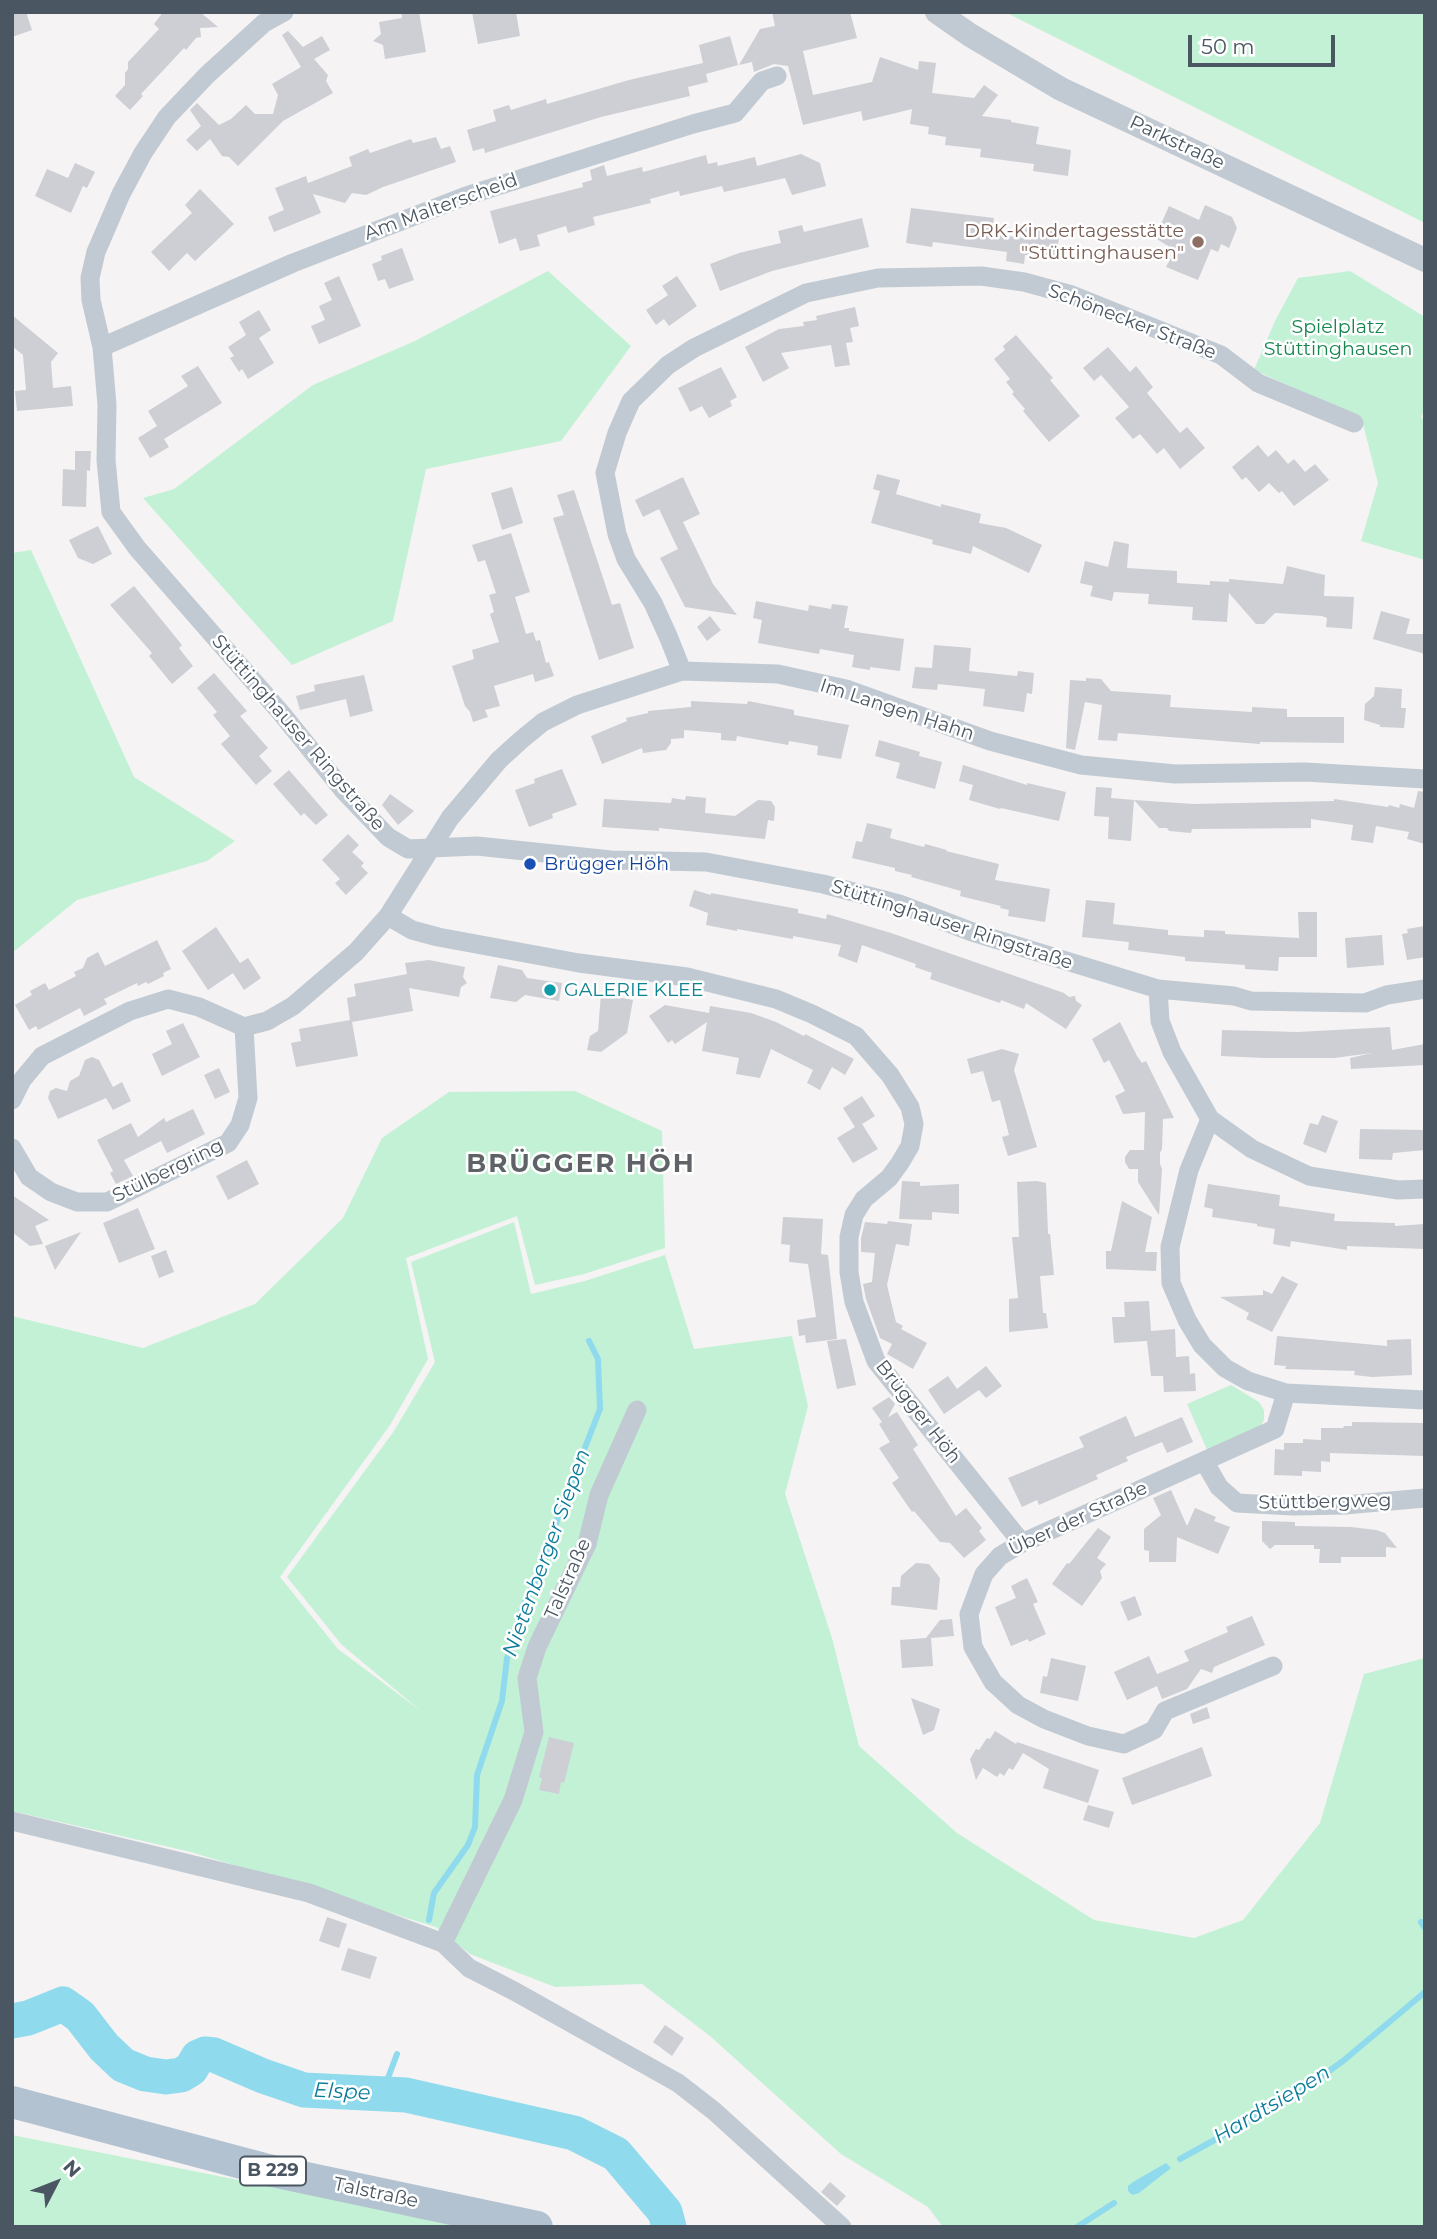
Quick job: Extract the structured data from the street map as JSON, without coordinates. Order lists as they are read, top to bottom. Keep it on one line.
{"streets":{"main road":["Talstraße","B 229"],"street":["Parkstraße","Am Malterscheid","Schönecker Straße","Im Langen Hahn","Stüttinghauser Ringstraße","Stülbergring","Brügger Höh","Stüttbergweg","Über der Straße"]},"crossings":[["Am Malterscheid","Stüttinghauser Ringstraße"],["Schönecker Straße","Im Langen Hahn"],["Im Langen Hahn","Stüttinghauser Ringstraße"],["Brügger Höh","Über der Straße"],["Stüttbergweg","Über der Straße"]],"districts":["BRÜGGER HÖH"],"water":["Nietenberger Siepen","Elspe","Hardtsiepen"],"parks":["Spielplatz Stüttinghausen"],"places":["DRK-Kindertagesstätte \"Stüttinghausen\"","Brügger Höh","GALERIE KLEE"],"scale_bar":"50 m","north":"top right"}
